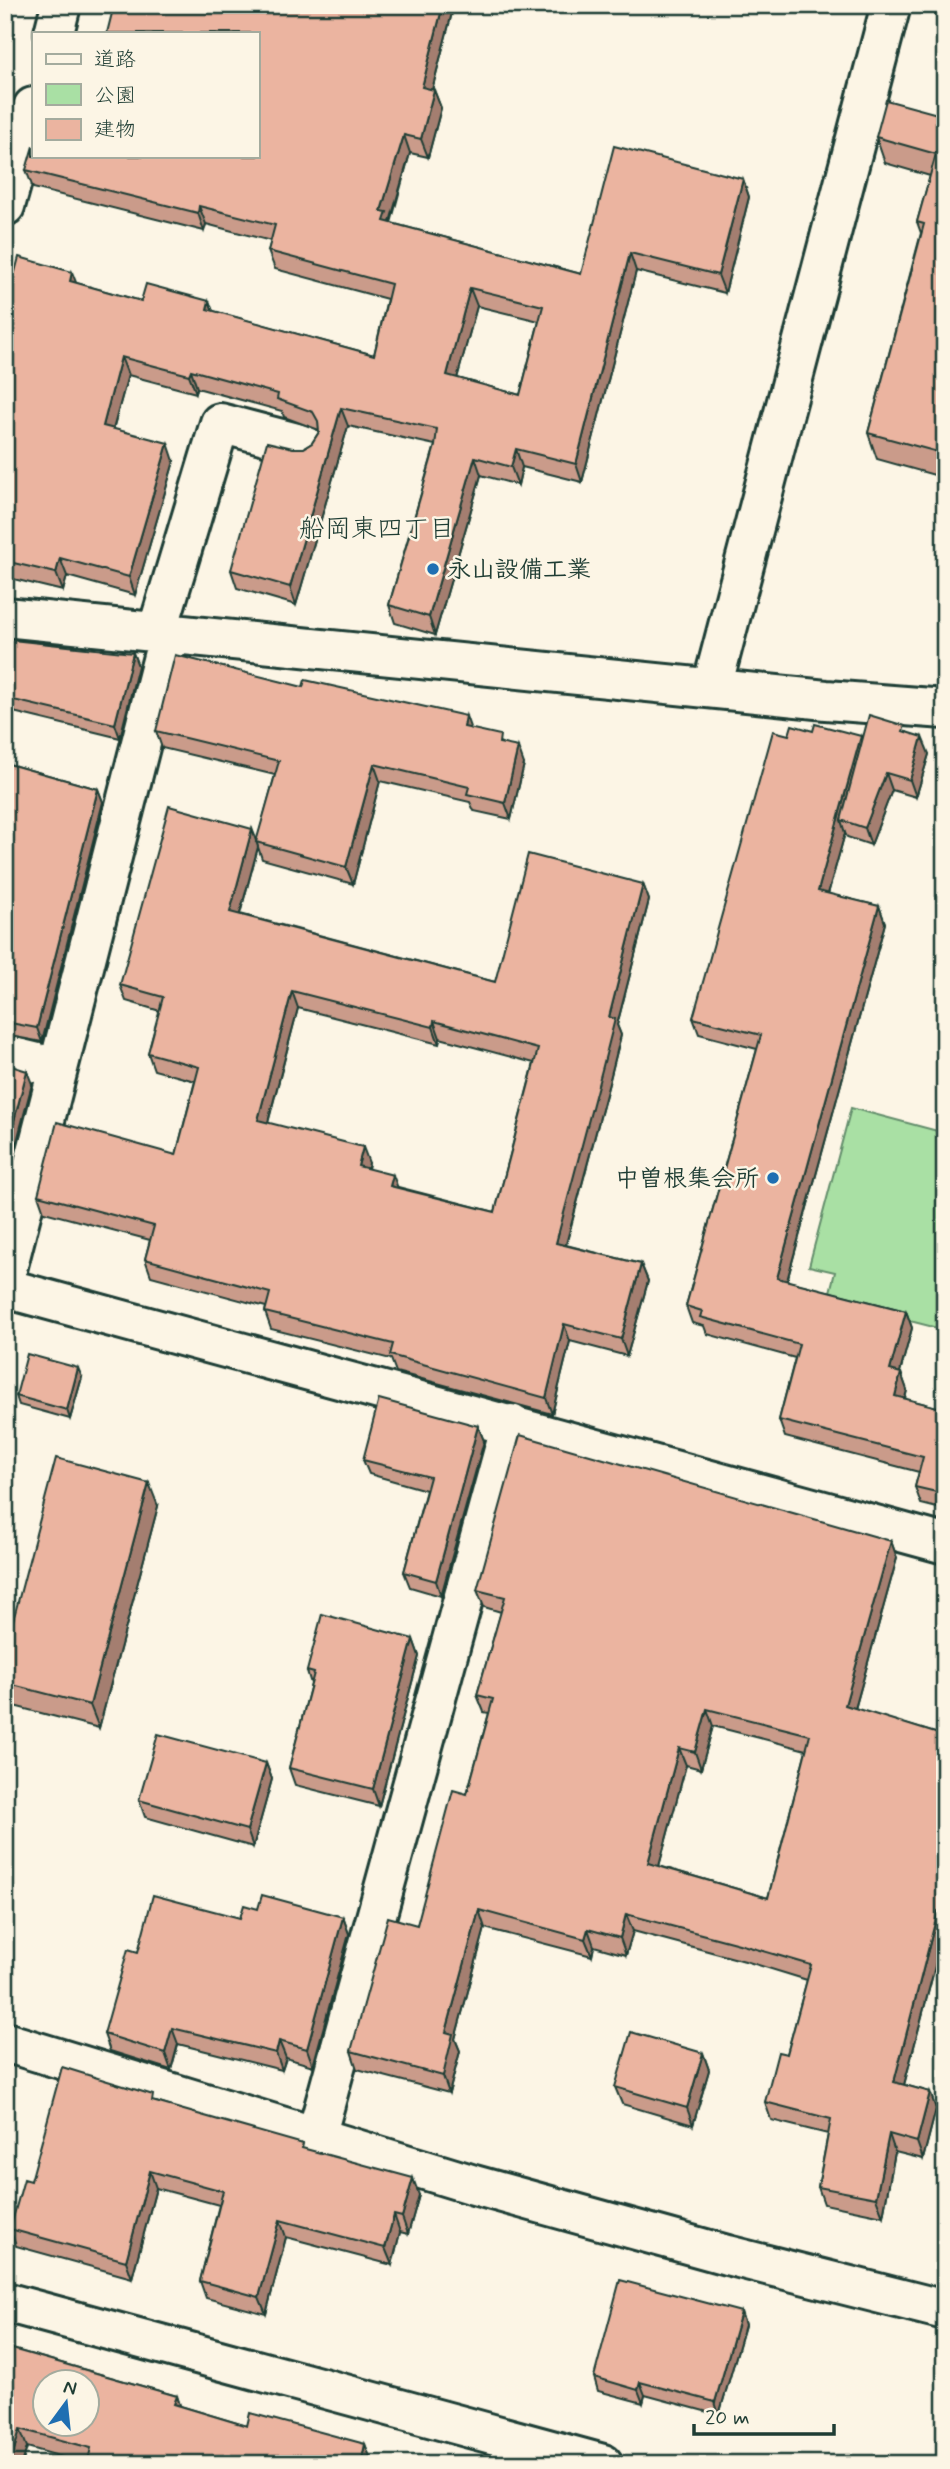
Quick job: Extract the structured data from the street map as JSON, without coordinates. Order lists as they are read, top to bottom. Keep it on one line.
{"districts":["船岡東四丁目"],"places":["永山設備工業","中曽根集会所"],"legend":["道路","公園","建物"],"scale_bar":"20 m","north":"top"}
